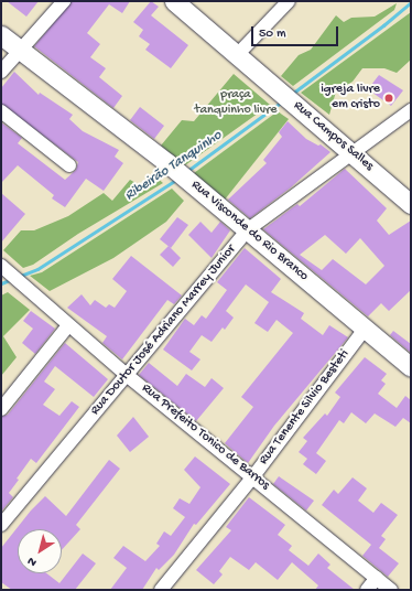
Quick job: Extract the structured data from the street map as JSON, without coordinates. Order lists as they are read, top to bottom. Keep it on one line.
{"streets":{"street":["Rua Campos Salles","Rua Visconde do Rio Branco","Rua Doutor José Adriano Marrey Junior","Rua Tenente Silvio Besteti","Rua Prefeito Tonico de Barros"]},"crossings":[["Rua Campos Salles","Rua Doutor José Adriano Marrey Junior"],["Rua Visconde do Rio Branco","Rua Doutor José Adriano Marrey Junior"],["Rua Visconde do Rio Branco","Rua Tenente Silvio Besteti"],["Rua Doutor José Adriano Marrey Junior","Rua Prefeito Tonico de Barros"],["Rua Tenente Silvio Besteti","Rua Prefeito Tonico de Barros"]],"water":["Ribeirão Tanquinho"],"parks":["praça tanquinho livre"],"places":["igreja livre em cristo"],"scale_bar":"50 m","north":"bottom left"}
